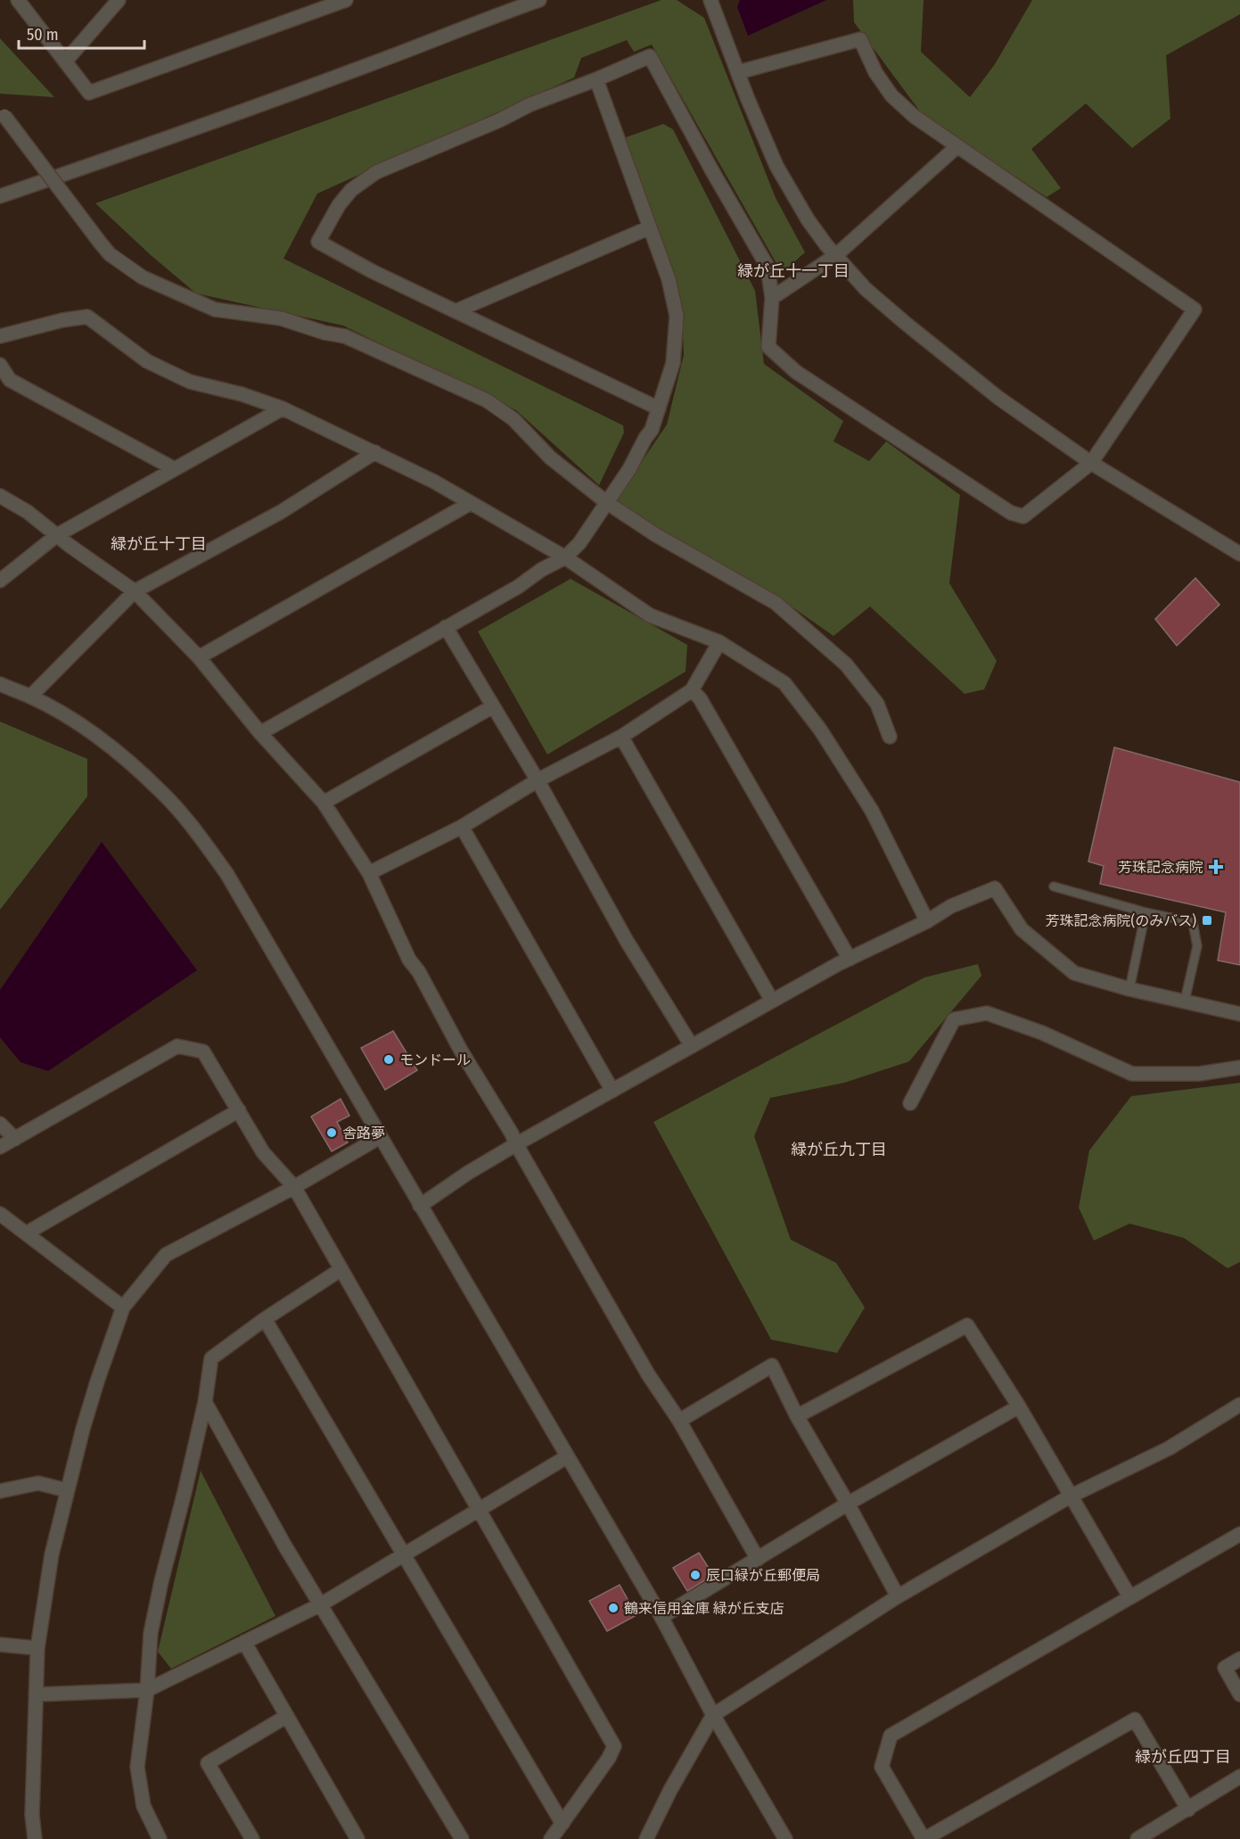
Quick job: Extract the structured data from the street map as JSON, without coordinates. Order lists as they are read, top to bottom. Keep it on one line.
{"districts":["緑が丘十一丁目","緑が丘十丁目","緑が丘九丁目","緑が丘四丁目"],"places":{"health":["芳珠記念病院"],"transit":["芳珠記念病院(のみバス)"],"other":["モンドール","舎路夢","辰口緑が丘郵便局","鶴来信用金庫 緑が丘支店"]},"scale_bar":"50 m"}
